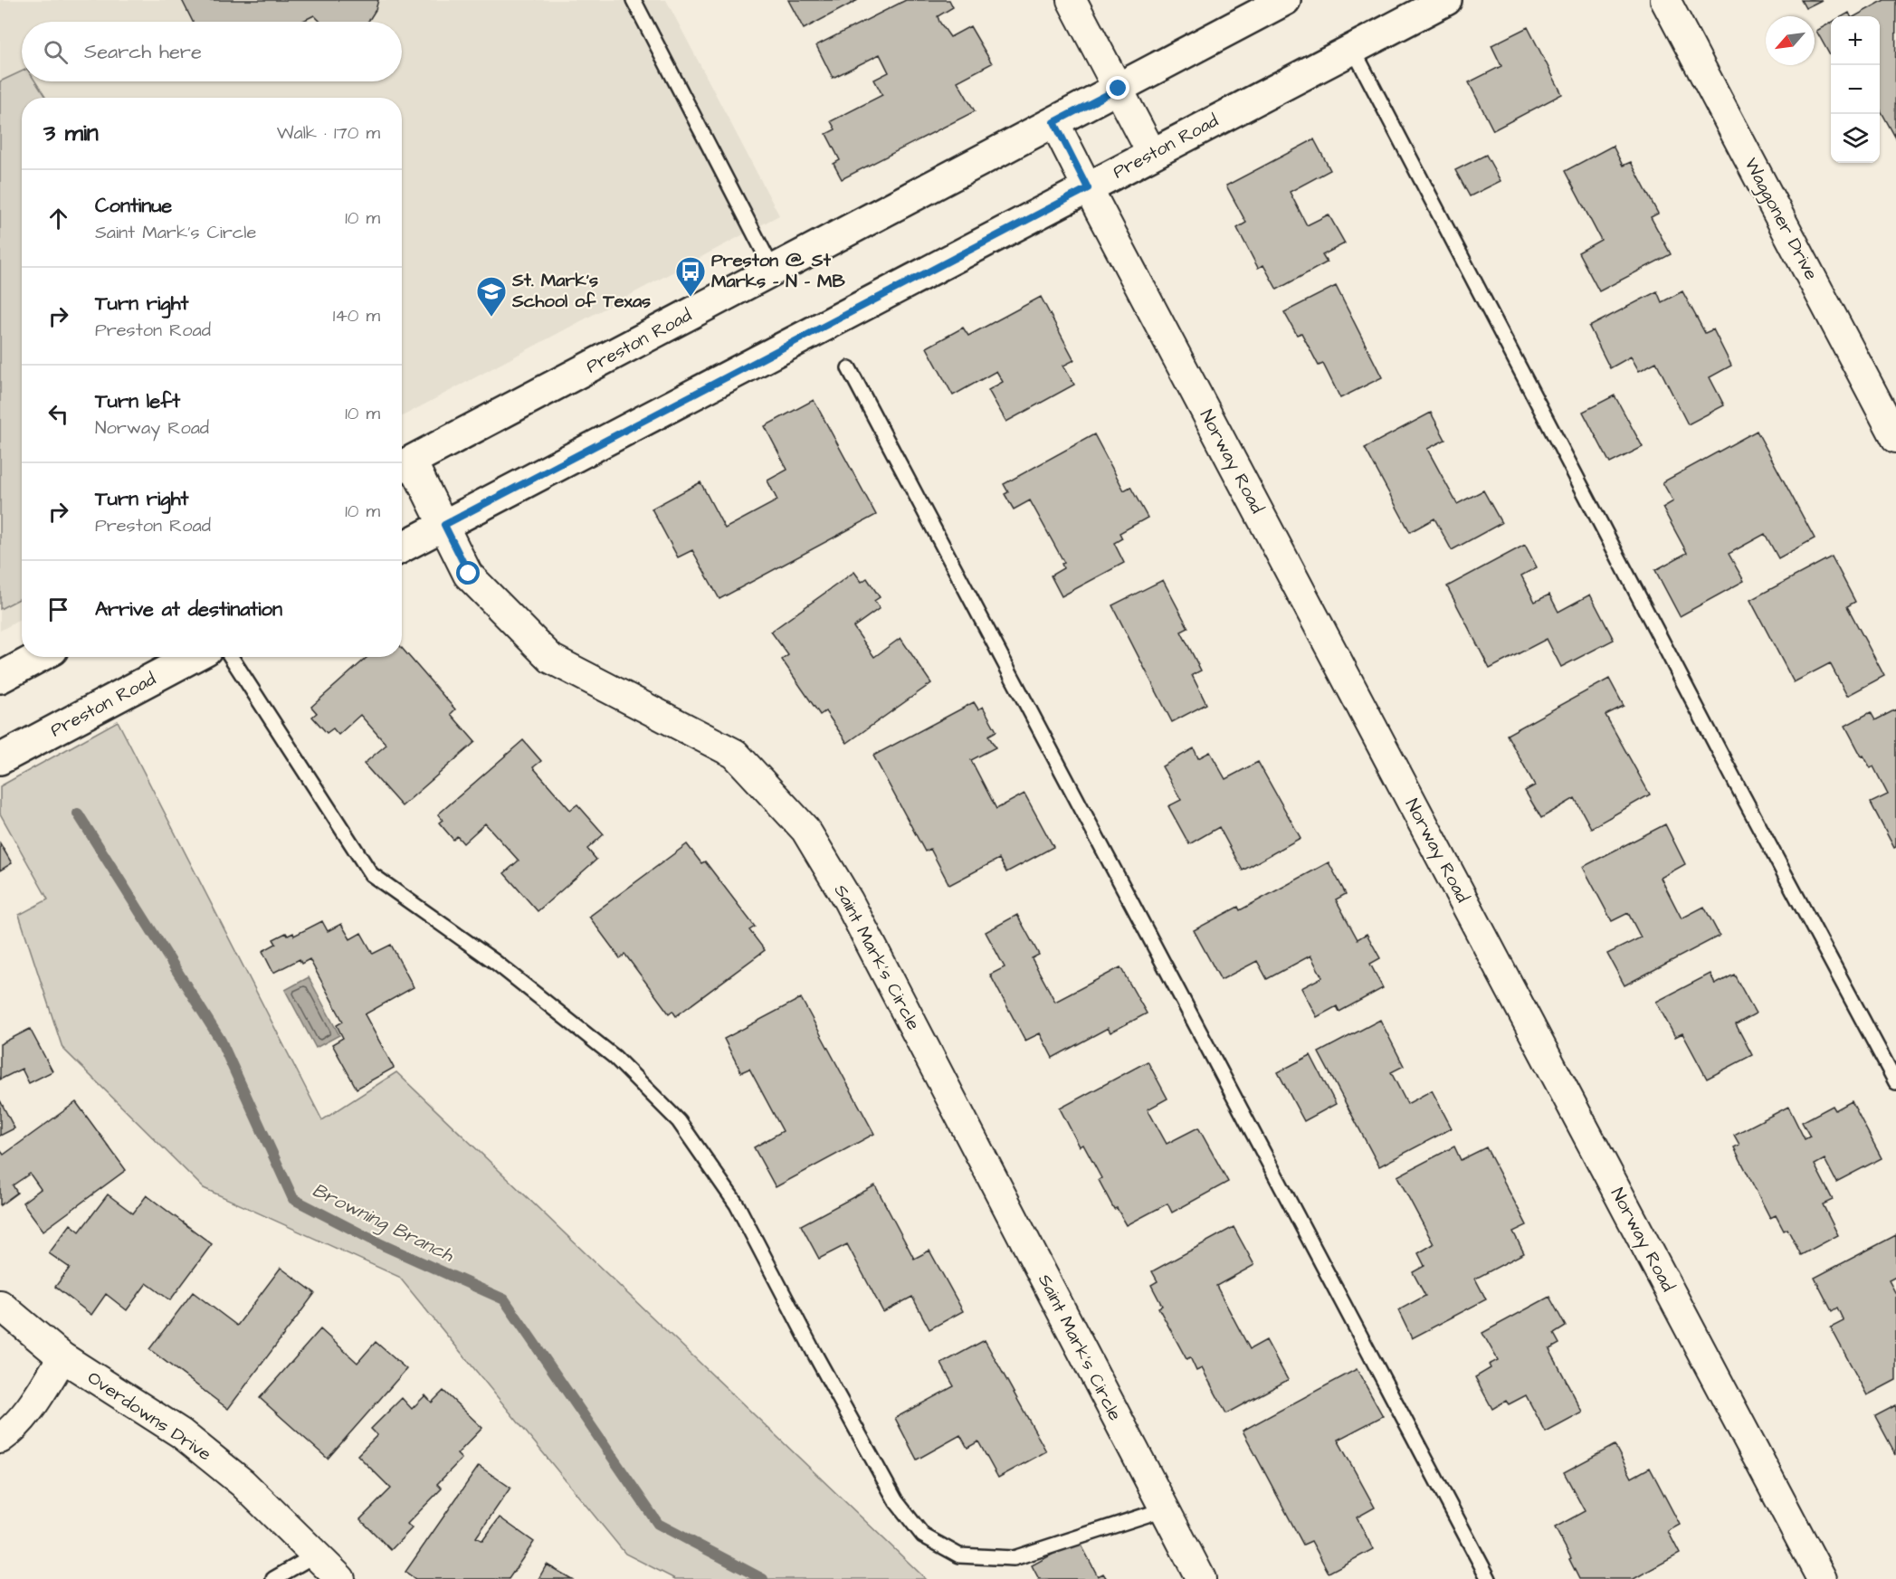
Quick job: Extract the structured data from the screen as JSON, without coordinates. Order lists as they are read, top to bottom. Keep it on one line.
{"streets":{"main road":["Preston Road"],"street":["Waggoner Drive","Norway Road","Saint Mark's Circle","Overdowns Drive"]},"crossings":[["Preston Road","Norway Road"],["Preston Road","Saint Mark's Circle"]],"water":["Browning Branch"],"places":{"bus stop":["Preston @ St Marks - N - MB"],"school or university":["St. Mark's School of Texas"]},"north":"bottom left","page":{"map_buttons":["+","−"],"search":"Search here","heading":["3 min","Walk · 170 m"],"list":[["Continue","Saint Mark's Circle","10 m"],["Turn right","Preston Road","140 m"],["Turn left","Norway Road","10 m"],["Turn right","Preston Road","10 m"],"Arrive at destination"]}}
